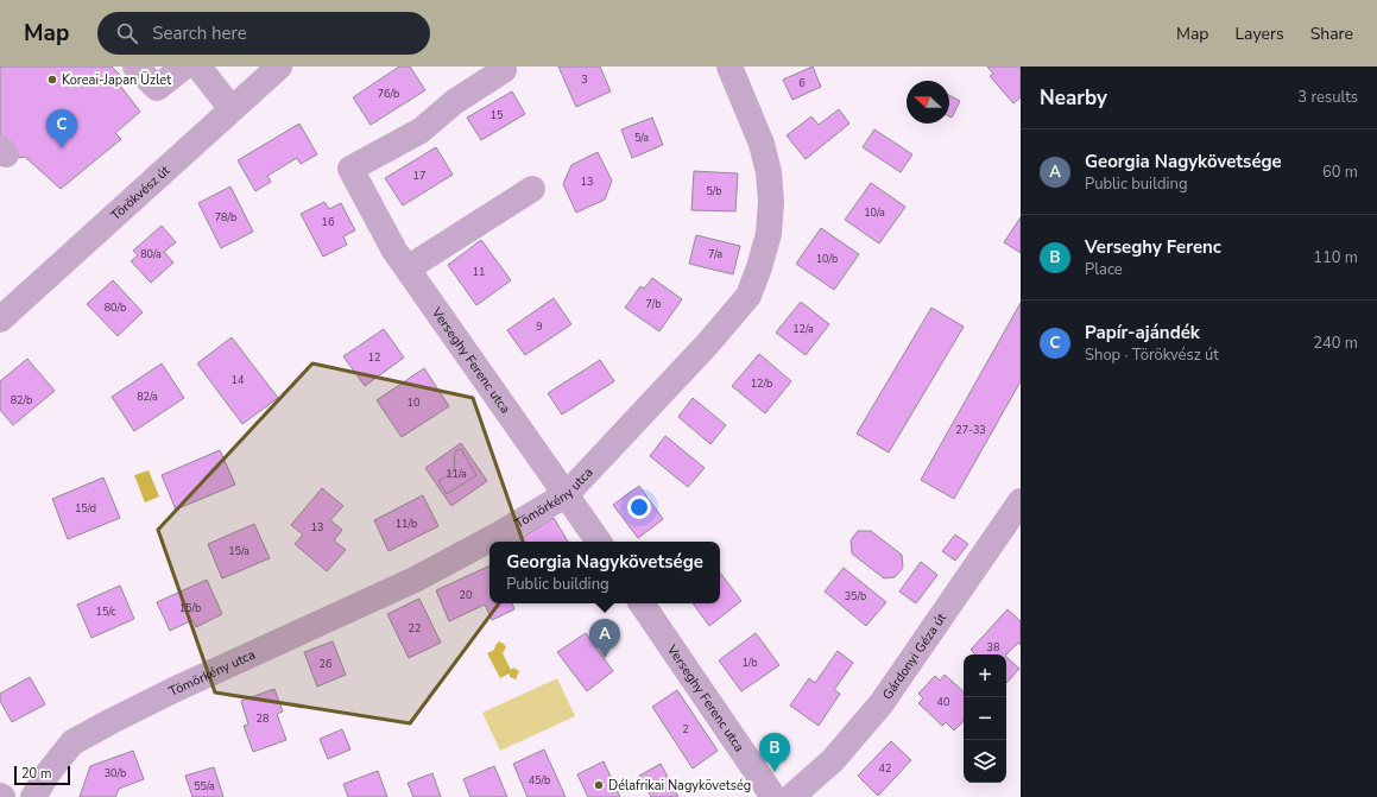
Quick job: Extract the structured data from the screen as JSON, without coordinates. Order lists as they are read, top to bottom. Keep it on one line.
{"streets":{"street":["Törökvész út","Verseghy Ferenc utca","Tömörkény utca","Gárdonyi Géza út"]},"crossings":[["Verseghy Ferenc utca","Tömörkény utca"]],"places":["Koreai-Japan Üzlet","Délafrikai Nagykövetség"],"house_numbers":["3","6","76/b","15","5/a","17","13","5/b","10/a","78/b","16","80/a","7/a","10/b","11","7/b","80/b","9","12/a","12","14","12/b","82/a","82/b","10","27-33","11/a","15/d","11/b","13","15/a","20","35/b","15/b","15/c","22","38","1/b","26","40","28","2","42","30/b","45/b","55/a"],"scale_bar":"20 m","north":"left","page":{"header":"Map","search":"Search here","nav":["Map","Layers","Share"],"heading":["Nearby","3 results"],"pins":["C","A","B"],"list":[{"mark":"A","name":"Georgia Nagykövetsége","note":"Public building","value":"60 m"},{"mark":"B","name":"Verseghy Ferenc","note":"Place","value":"110 m"},{"mark":"C","name":"Papír-ajándék","note":"Shop · Törökvész út","value":"240 m"}],"popup":["Georgia Nagykövetsége","Public building"],"map_buttons":["+","−"],"scale":"20 m"}}
